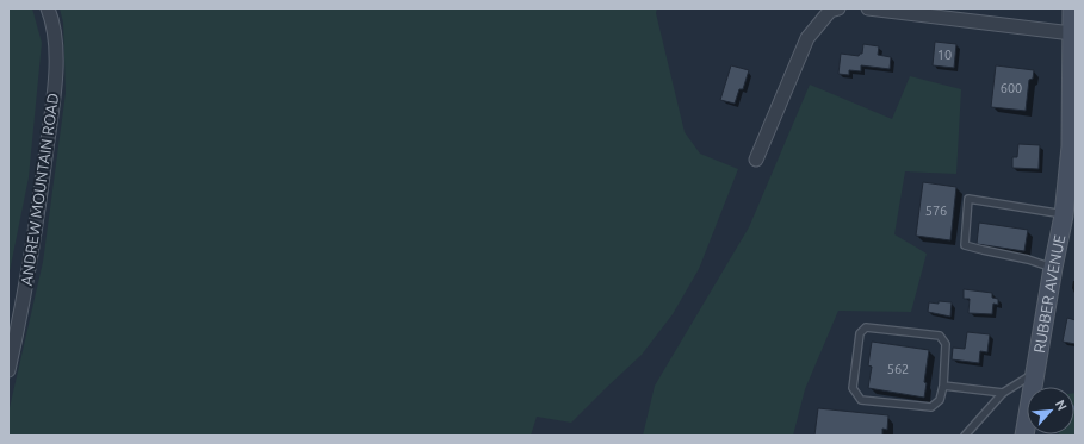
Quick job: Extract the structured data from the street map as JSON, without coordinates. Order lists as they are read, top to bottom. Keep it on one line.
{"streets":{"street":["ANDREW MOUNTAIN ROAD","RUBBER AVENUE"]},"house_numbers":["10","600","576","562"],"north":"top right"}
